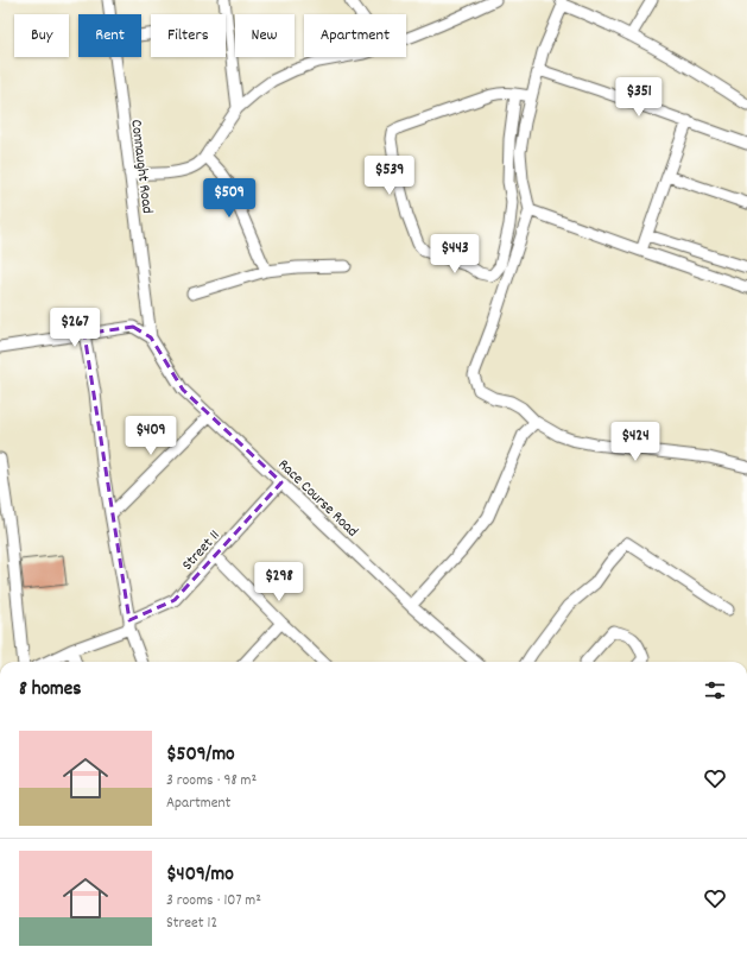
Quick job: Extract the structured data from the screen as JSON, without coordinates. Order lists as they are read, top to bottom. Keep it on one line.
{"streets":{"street":["Connaught Road","Race Course Road","Street 11"]},"crossings":[["Connaught Road","Race Course Road"],["Race Course Road","Street 11"]],"page":{"chip":["Buy","Rent","Filters","New","Apartment"],"price":["$351","$539","$509","$443","$267","$409","$424","$298"],"heading":"8 homes","list":[{"name":"$509/mo","note":"3 rooms · 98 m² · Apartment"},{"name":"$409/mo","note":"3 rooms · 107 m² · Street 12"}]}}
